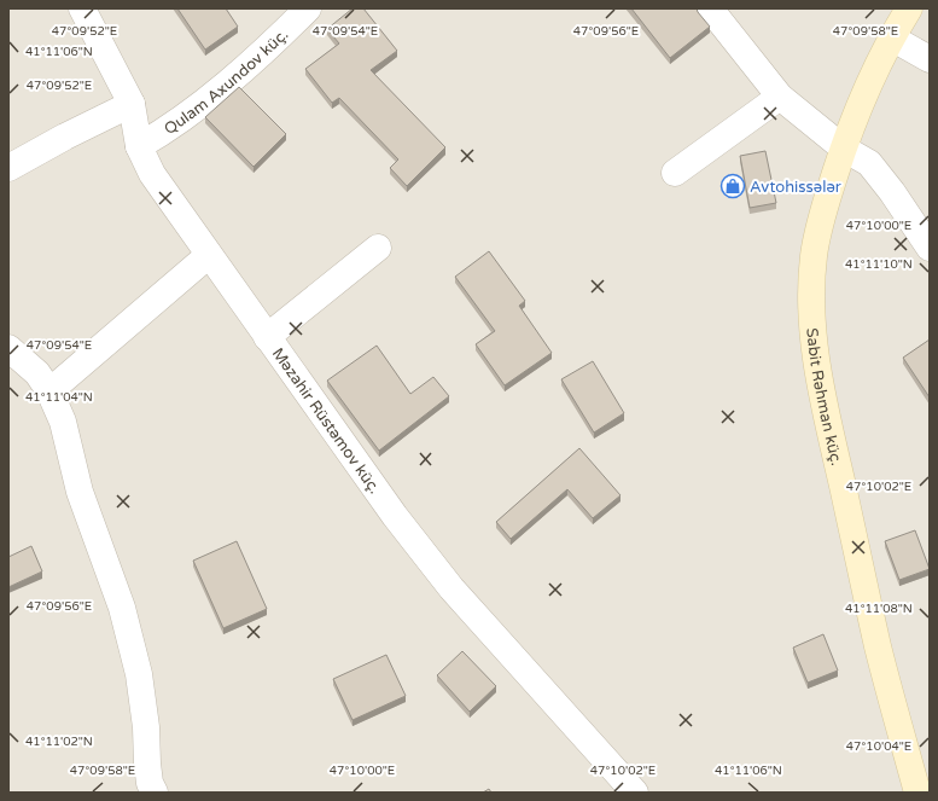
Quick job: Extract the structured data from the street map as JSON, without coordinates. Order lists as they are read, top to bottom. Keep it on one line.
{"streets":{"main road":["Sabit Rəhman küç."],"street":["Qulam Axundov küç.","Məzahir Rüstəmov küç."]},"crossings":[["Qulam Axundov küç.","Məzahir Rüstəmov küç."]],"places":{"shop":["Avtohissələr"]},"coordinates":["47°09'52\"E","47°09'54\"E","47°09'56\"E","47°09'58\"E","41°11'06\"N","47°10'00\"E","41°11'10\"N","41°11'04\"N","47°10'02\"E","41°11'08\"N","41°11'02\"N","47°10'04\"E"]}
